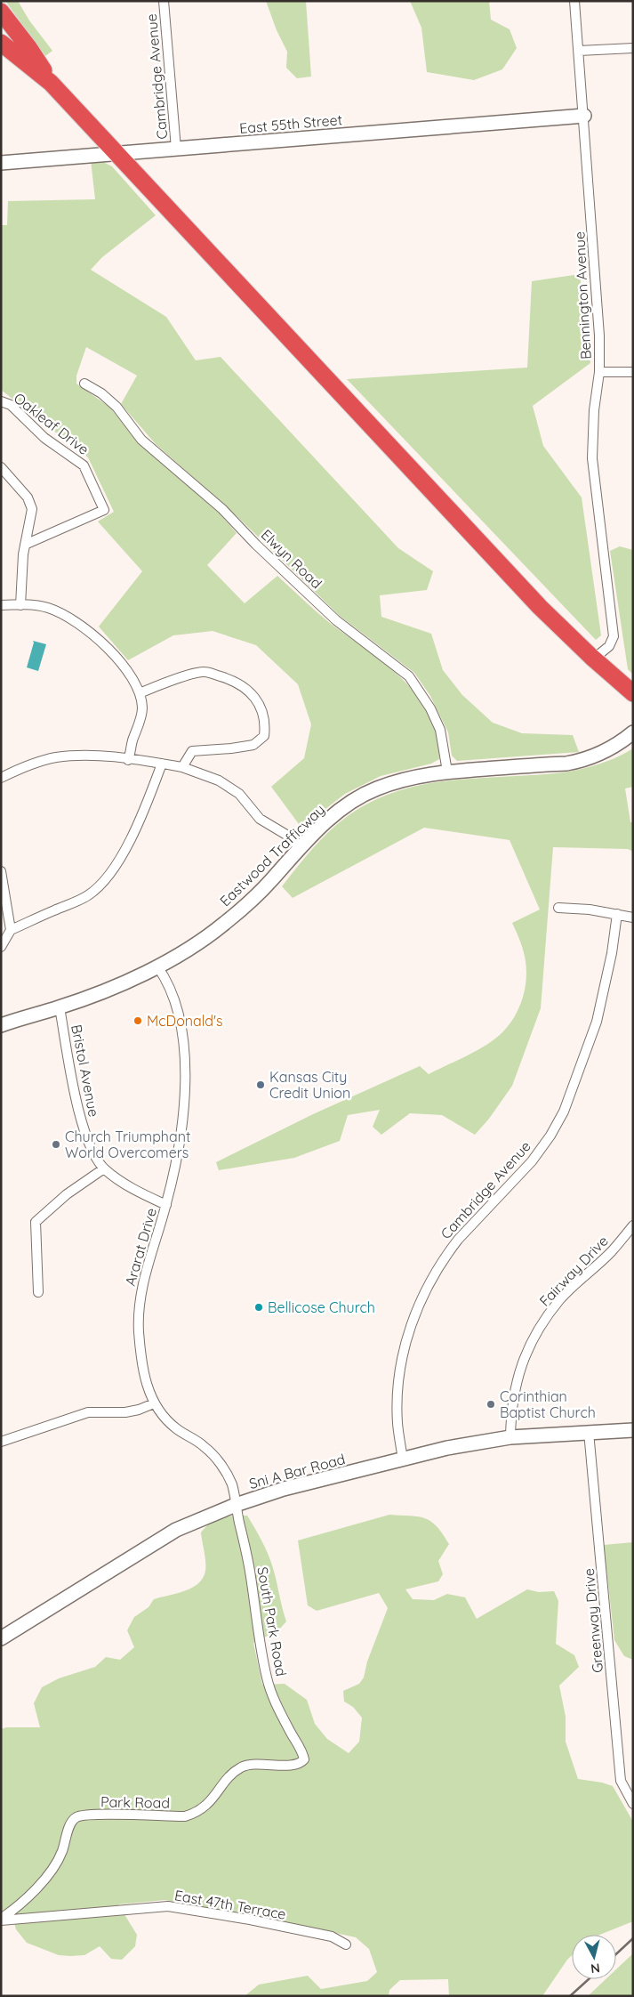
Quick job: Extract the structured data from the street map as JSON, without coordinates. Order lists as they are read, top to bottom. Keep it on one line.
{"streets":{"street":["Cambridge Avenue","East 55th Street","Bennington Avenue","Oakleaf Drive","Elwyn Road","Eastwood Trafficway","Bristol Avenue","Ararat Drive","Fairway Drive","Sni A Bar Road","Greenway Drive","South Park Road","Park Road","East 47th Terrace"]},"crossings":[["Cambridge Avenue","East 55th Street"],["Cambridge Avenue","Sni A Bar Road"],["East 55th Street","Bennington Avenue"],["Elwyn Road","Eastwood Trafficway"],["Eastwood Trafficway","Bristol Avenue"],["Eastwood Trafficway","Ararat Drive"],["Bristol Avenue","Ararat Drive"],["Ararat Drive","Sni A Bar Road"],["Ararat Drive","South Park Road"],["Fairway Drive","Sni A Bar Road"],["Sni A Bar Road","Greenway Drive"],["Sni A Bar Road","South Park Road"],["South Park Road","Park Road"],["Park Road","East 47th Terrace"]],"places":["McDonald's","Kansas City Credit Union","Church Triumphant World Overcomers","Bellicose Church","Corinthian Baptist Church"],"north":"bottom"}
